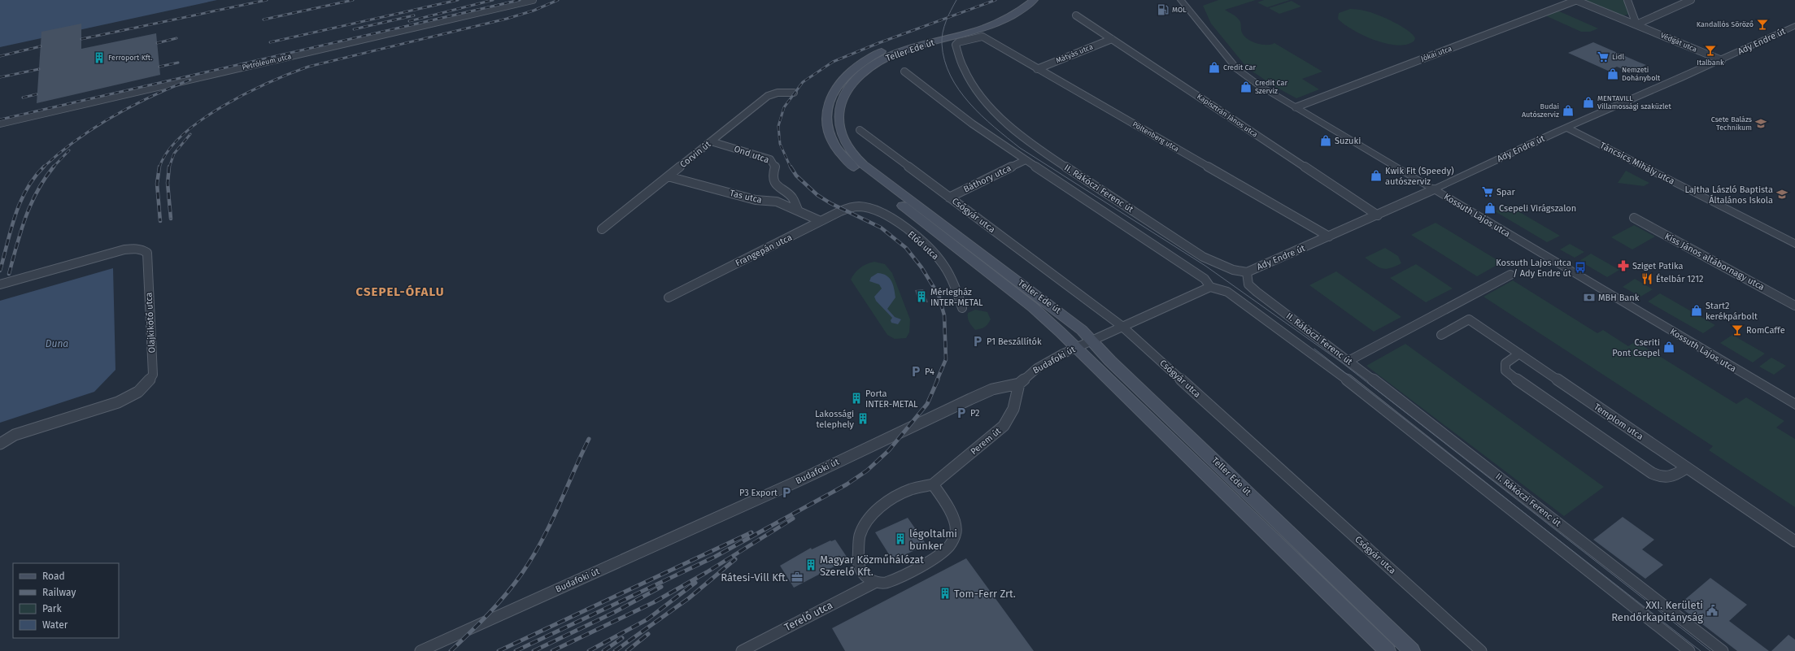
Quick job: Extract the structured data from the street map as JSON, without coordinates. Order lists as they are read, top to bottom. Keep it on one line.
{"streets":{"main road":["Teller Ede út"],"street":["Ady Endre út","Védgát utca","Mátyás utca","Jókai utca","Petróleum utca","Kapisztrán János utca","Pöltenberg utca","Corvin út","Ond utca","Táncsics Mihály utca","Báthory utca","II. Rákóczi Ferenc út","Tas utca","Csőgyár utca","Kossuth Lajos utca","Előd utca","Frangepán utca","Kiss János altábornagy utca","Olajkikötő utca","Budafoki út","Templom utca","Perem út","Terelő utca"]},"crossings":[["Ady Endre út","Védgát utca"],["Ady Endre út","Kapisztrán János utca"],["Ady Endre út","Pöltenberg utca"],["Ady Endre út","Táncsics Mihály utca"],["Ady Endre út","II. Rákóczi Ferenc út"],["Ady Endre út","Kossuth Lajos utca"],["Védgát utca","Jókai utca"],["Teller Ede út","Budafoki út"],["Mátyás utca","Kapisztrán János utca"],["Mátyás utca","Pöltenberg utca"],["Jókai utca","Kossuth Lajos utca"],["Pöltenberg utca","II. Rákóczi Ferenc út"],["Corvin út","Ond utca"],["Corvin út","Tas utca"],["Ond utca","Tas utca"],["Báthory utca","II. Rákóczi Ferenc út"],["Báthory utca","Csőgyár utca"],["II. Rákóczi Ferenc út","Budafoki út"],["Tas utca","Frangepán utca"],["Csőgyár utca","Budafoki út"],["Előd utca","Frangepán utca"],["Budafoki út","Perem út"],["Perem út","Terelő utca"]],"districts":["CSEPEL-ÓFALU"],"water":["Duna"],"places":{"fuel station":["MOL"],"bar":["Kandallós Söröző","Italbank","RomCaffe"],"supermarket":["Lidl","Spar"],"building":["Ferroport Kft.","Mérlegház INTER-METAL","Porta INTER-METAL","Lakossági telephely","légoltalmi bunker","Magyar Közműhálózat Szerelő Kft.","Tom-Ferr Zrt."],"shop":["Credit Car","Nemzeti Dohánybolt","Credit Car Szerviz","MENTAVILL Villamossági szaküzlet","Budai Autószerviz","Suzuki","Kwik Fit (Speedy) autószerviz","Csepeli Virágszalon","Start2 kerékpárbolt","Cseriti Pont Csepel"],"school or university":["Csete Balázs Technikum","Lajtha László Baptista Általános Iskola"],"pharmacy":["Sziget Patika"],"bus stop":["Kossuth Lajos utca / Ady Endre út"],"restaurant":["Ételbár 1212"],"bank":["MBH Bank"],"parking":["P1 Beszállítók","P4","P2","P3 Export"],"office":["Rátesi-Vill Kft."],"public building":["XXI. Kerületi Rendőrkapitányság"]},"legend":["Road","Railway","Park","Water"]}
